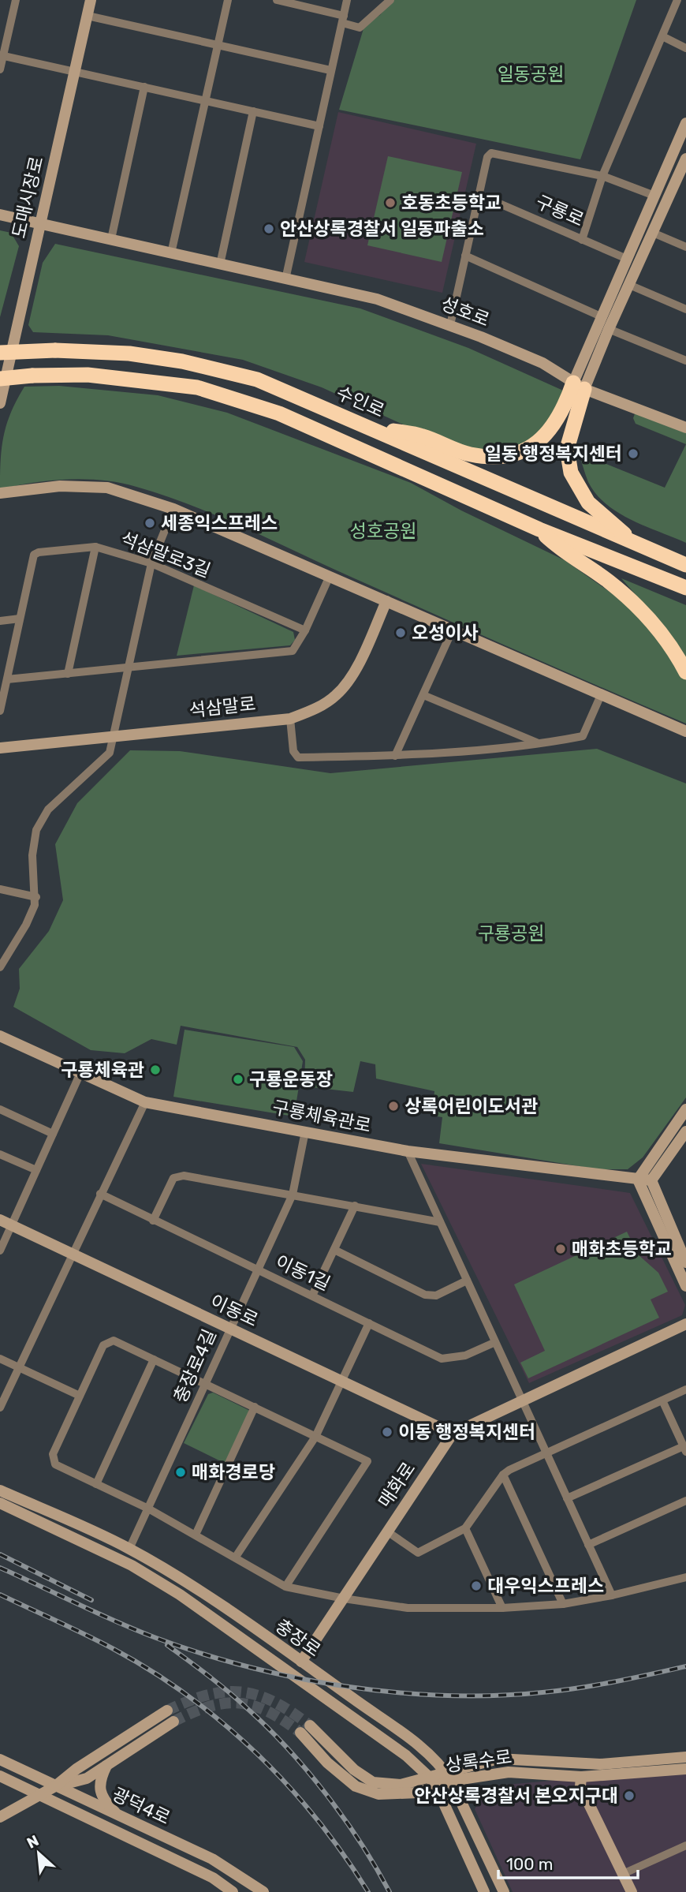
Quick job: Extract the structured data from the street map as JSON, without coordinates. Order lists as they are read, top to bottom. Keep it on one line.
{"streets":{"highway":["수인로"],"street":["도매시장로","구룡로","성호로","석삼말로3길","석삼말로","구룡체육관로","이동1길","이동로","충장로4길","매화로","충장로","상록수로","광덕4로"]},"crossings":[["도매시장로","성호로"],["구룡체육관로","충장로4길"],["이동1길","충장로4길"],["이동로","충장로4길"],["이동로","매화로"],["충장로4길","충장로"],["매화로","충장로"],["충장로","상록수로"]],"parks":["일동공원","성호공원","구룡공원"],"places":["호동초등학교","안산상록경찰서 일동파출소","일동 행정복지센터","세종익스프레스","오성이사","구룡체육관","구룡운동장","상록어린이도서관","매화초등학교","이동 행정복지센터","매화경로당","대우익스프레스","안산상록경찰서 본오지구대"],"scale_bar":"100 m","north":"top left"}
